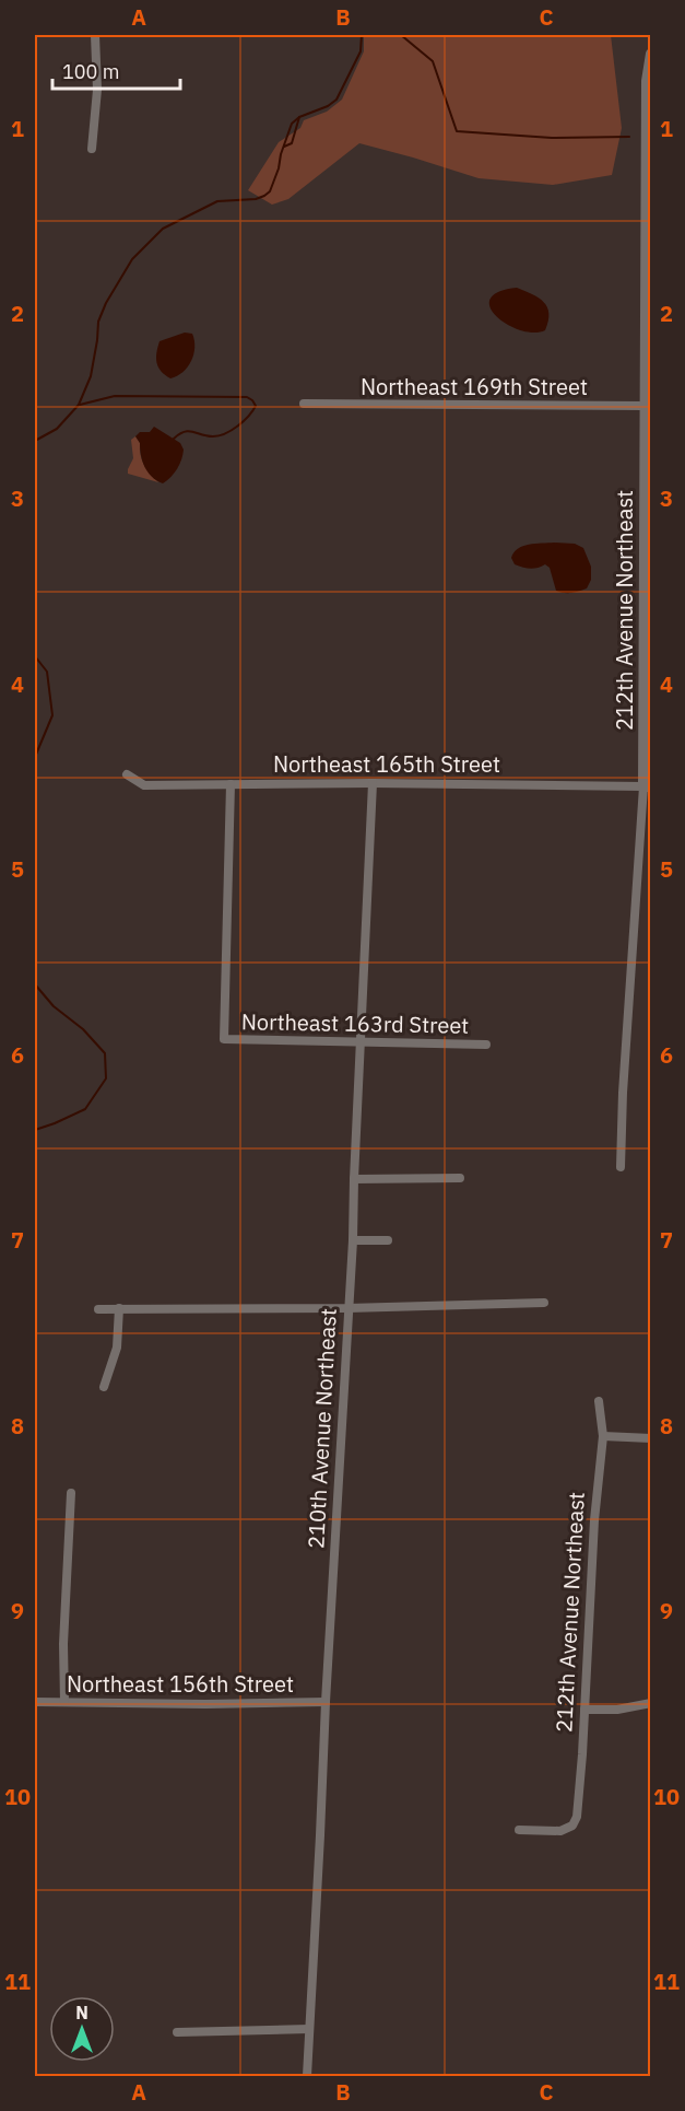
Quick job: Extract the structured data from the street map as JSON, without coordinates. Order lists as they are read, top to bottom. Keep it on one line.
{"streets":{"street":["Northeast 169th Street","212th Avenue Northeast","Northeast 165th Street","Northeast 163rd Street","210th Avenue Northeast","Northeast 156th Street"]},"crossings":[["Northeast 169th Street","212th Avenue Northeast"],["212th Avenue Northeast","Northeast 165th Street"],["Northeast 165th Street","Northeast 163rd Street"],["Northeast 165th Street","210th Avenue Northeast"],["Northeast 163rd Street","210th Avenue Northeast"],["210th Avenue Northeast","Northeast 156th Street"]],"scale_bar":"100 m","north":"top","grid":{"columns":["A","B","C"],"rows":["1","2","3","4","5","6","7","8","9","10","11"]}}
